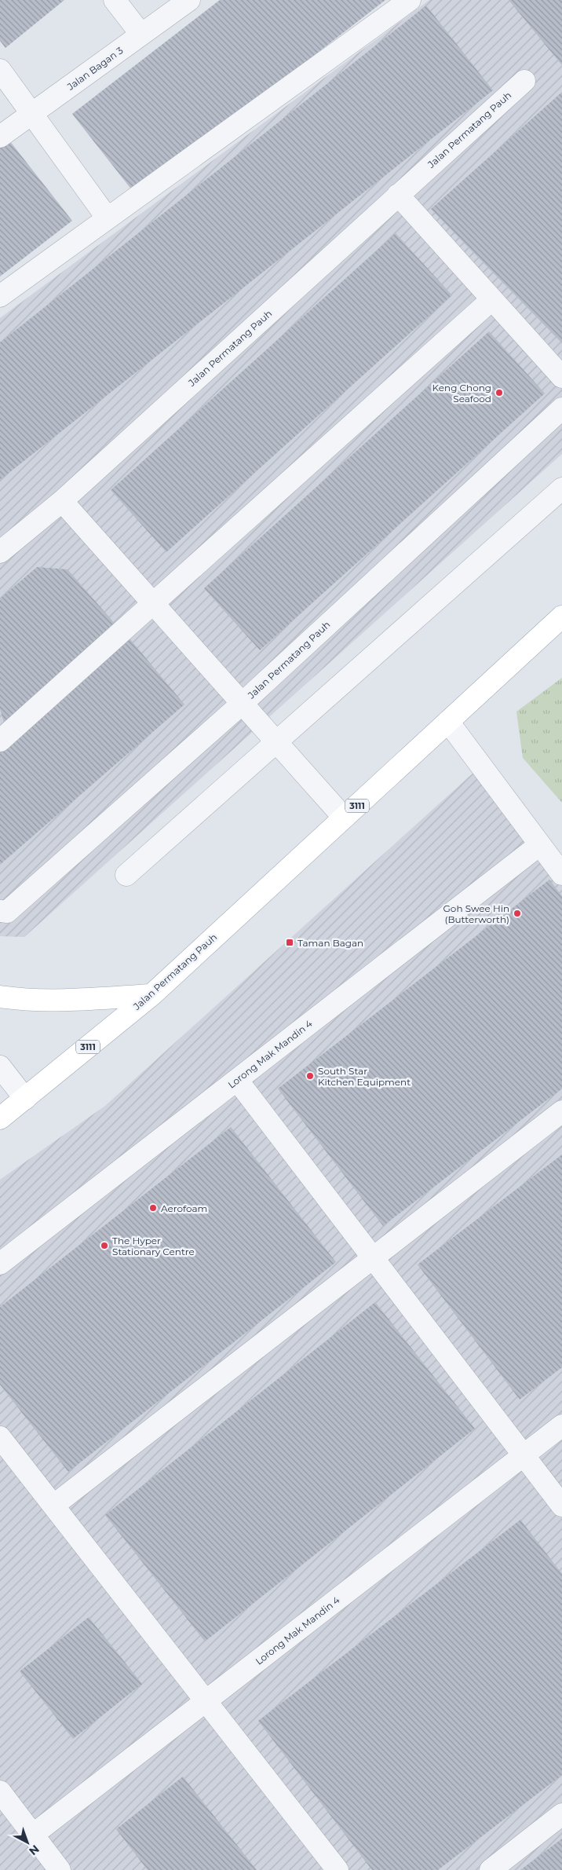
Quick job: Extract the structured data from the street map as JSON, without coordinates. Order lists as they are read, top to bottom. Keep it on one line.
{"streets":{"main road":["Jalan Permatang Pauh","3111"],"street":["Jalan Bagan 3","Lorong Mak Mandin 4"]},"places":{"other":["Keng Chong Seafood","Goh Swee Hin (Butterworth)","South Star Kitchen Equipment","Aerofoam","The Hyper Stationary Centre"],"transit":["Taman Bagan"]},"north":"bottom right"}
